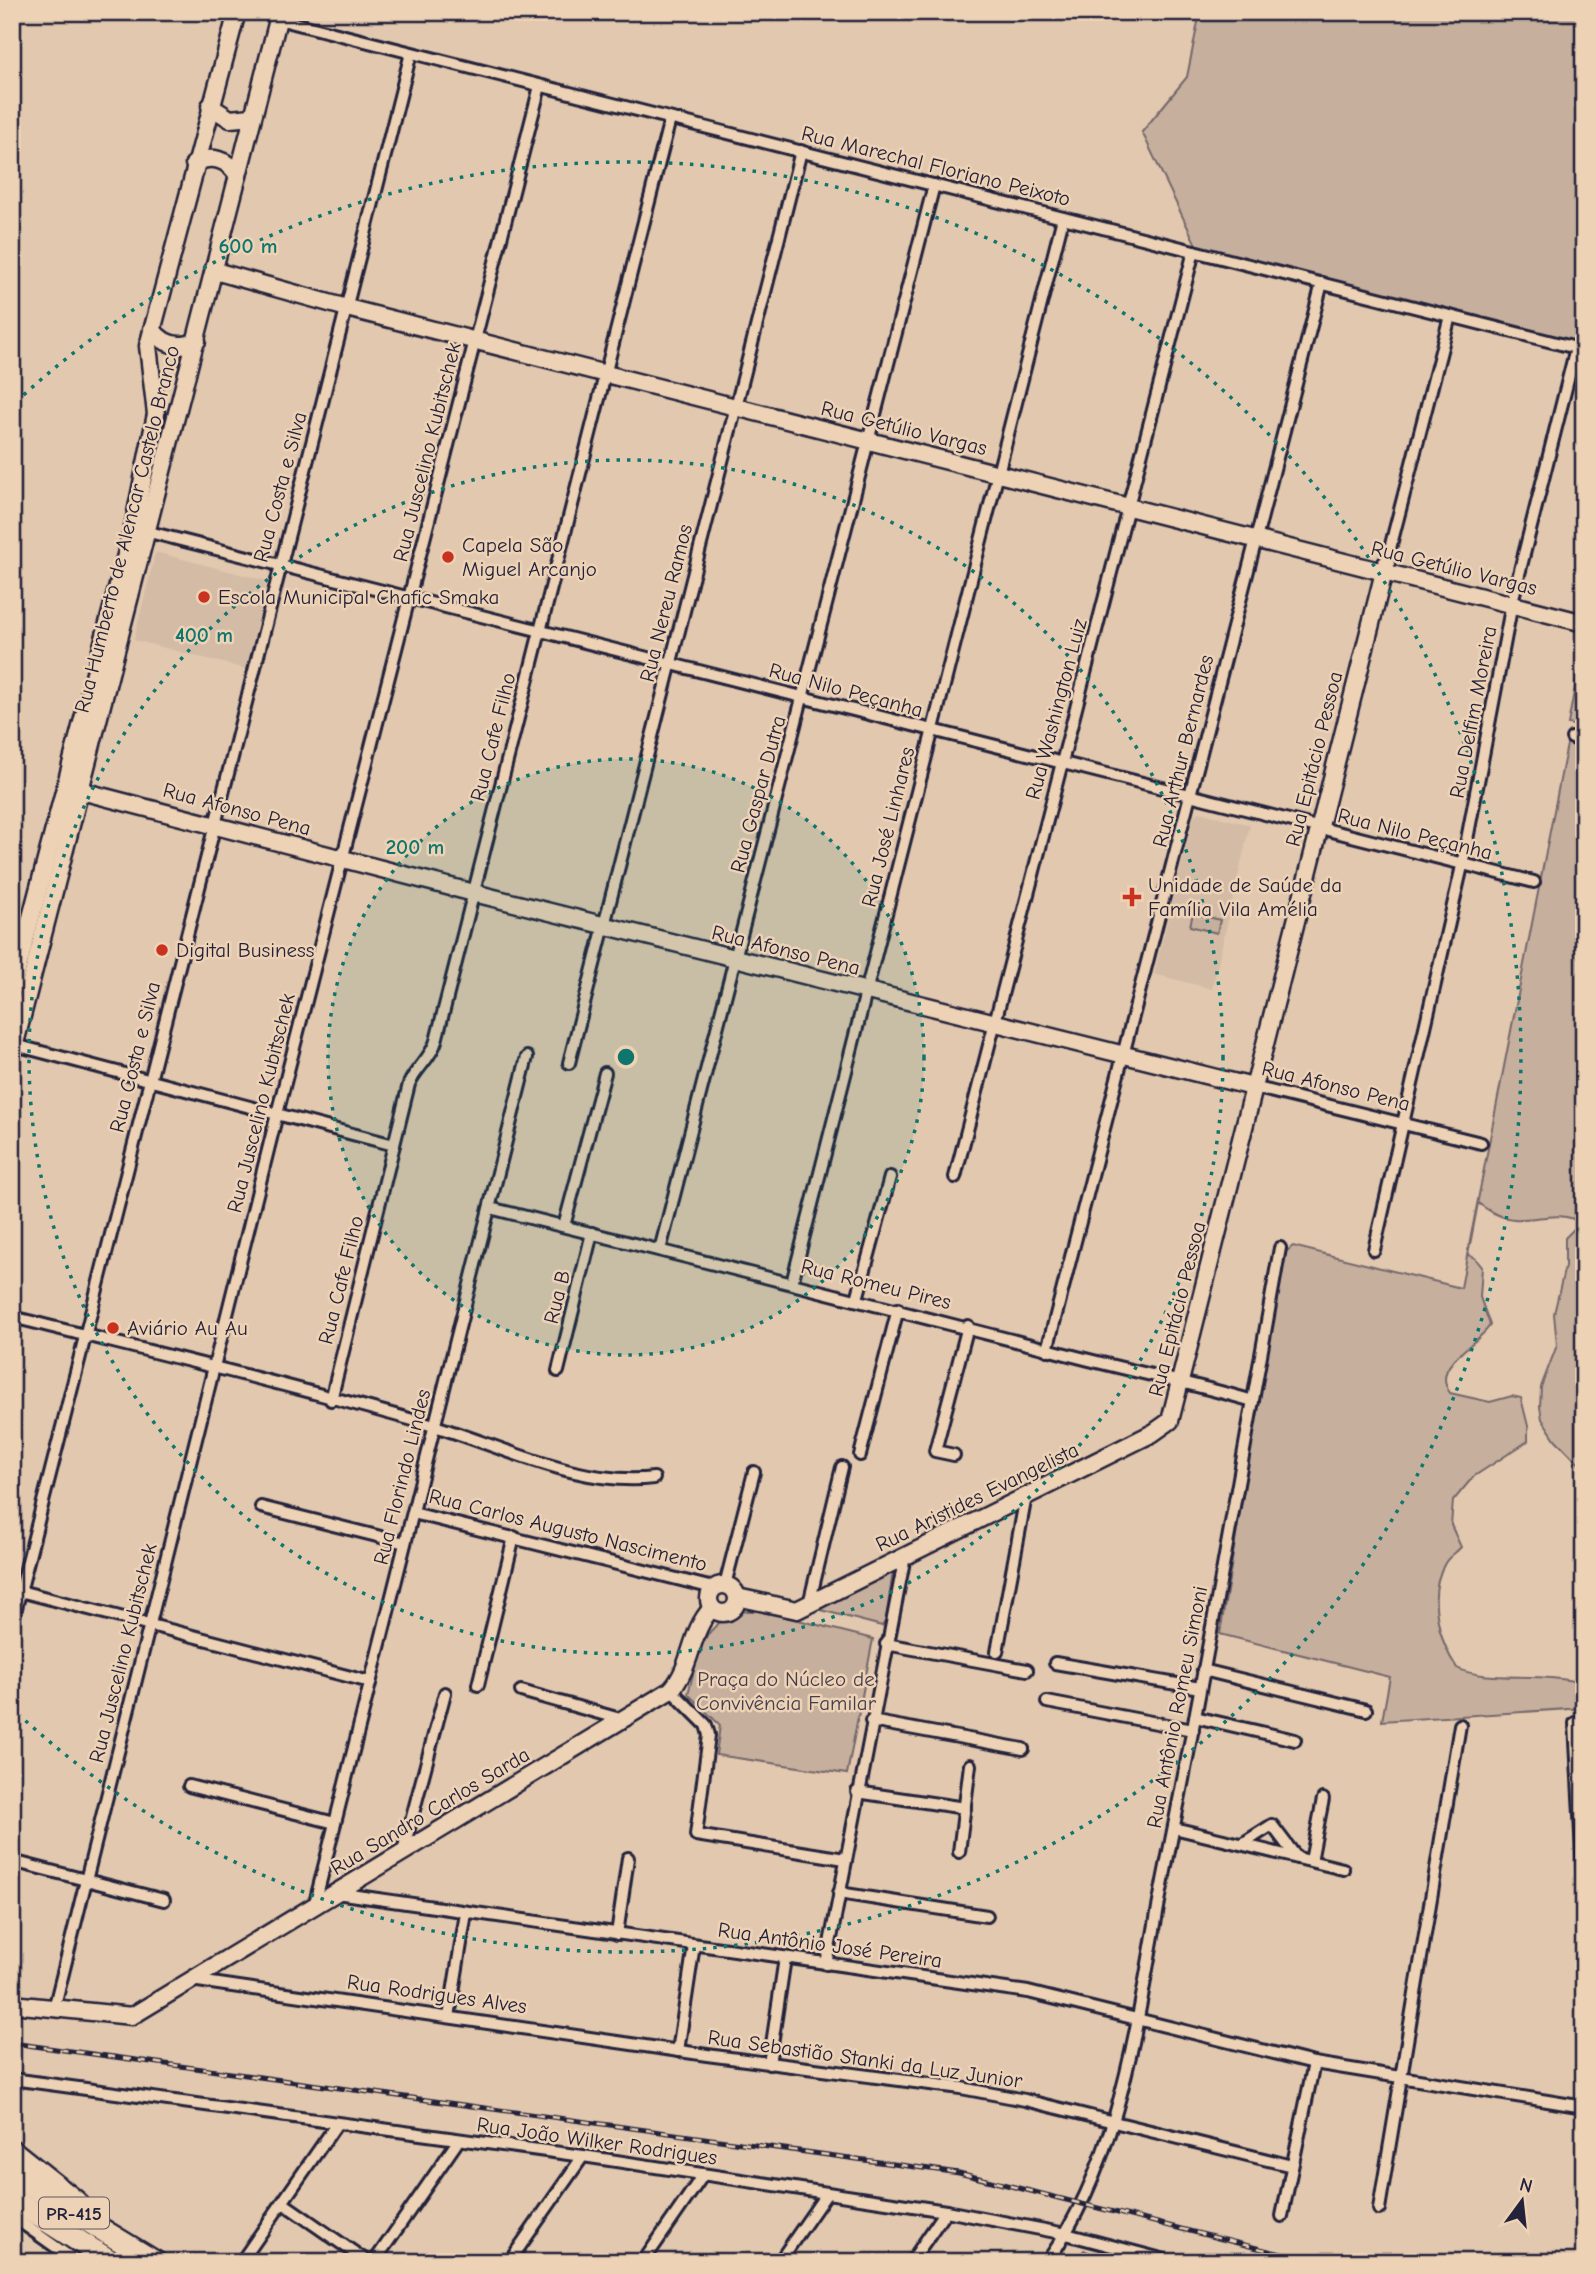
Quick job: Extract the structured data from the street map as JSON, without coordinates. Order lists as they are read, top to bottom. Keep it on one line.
{"streets":{"highway":["PR-415"],"street":["Rua Marechal Floriano Peixoto","Rua Getúlio Vargas","Rua Juscelino Kubitschek","Rua Costa e Silva","Rua Humberto de Alencar Castelo Branco","Rua Nereu Ramos","Rua Nilo Peçanha","Rua Washington Luiz","Rua Delfim Moreira","Rua Cafe Filho","Rua Arthur Bernardes","Rua Epitácio Pessoa","Rua Gaspar Dutra","Rua Afonso Pena","Rua José Linhares","Rua Romeu Pires","Rua B","Rua Florindo Lindes","Rua Aristides Evangelista","Rua Carlos Augusto Nascimento","Rua Antônio Romeu Simoni","Rua Sandro Carlos Sarda","Rua Antônio José Pereira","Rua Rodrigues Alves","Rua Sebastião Stanki da Luz Junior","Rua João Wilker Rodrigues"]},"crossings":[["Rua Marechal Floriano Peixoto","Rua Juscelino Kubitschek"],["Rua Marechal Floriano Peixoto","Rua Costa e Silva"],["Rua Marechal Floriano Peixoto","Rua Humberto de Alencar Castelo Branco"],["Rua Marechal Floriano Peixoto","Rua Nereu Ramos"],["Rua Marechal Floriano Peixoto","Rua Washington Luiz"],["Rua Marechal Floriano Peixoto","Rua Delfim Moreira"],["Rua Marechal Floriano Peixoto","Rua Cafe Filho"],["Rua Marechal Floriano Peixoto","Rua Arthur Bernardes"],["Rua Marechal Floriano Peixoto","Rua Epitácio Pessoa"],["Rua Marechal Floriano Peixoto","Rua Gaspar Dutra"],["Rua Marechal Floriano Peixoto","Rua José Linhares"],["Rua Getúlio Vargas","Rua Juscelino Kubitschek"],["Rua Getúlio Vargas","Rua Costa e Silva"],["Rua Getúlio Vargas","Rua Humberto de Alencar Castelo Branco"],["Rua Getúlio Vargas","Rua Nereu Ramos"],["Rua Getúlio Vargas","Rua Washington Luiz"],["Rua Getúlio Vargas","Rua Delfim Moreira"],["Rua Getúlio Vargas","Rua Cafe Filho"],["Rua Getúlio Vargas","Rua Arthur Bernardes"],["Rua Getúlio Vargas","Rua Epitácio Pessoa"],["Rua Getúlio Vargas","Rua Gaspar Dutra"],["Rua Getúlio Vargas","Rua José Linhares"],["Rua Juscelino Kubitschek","Rua Nilo Peçanha"],["Rua Juscelino Kubitschek","Rua Afonso Pena"],["Rua Juscelino Kubitschek","Rua Sandro Carlos Sarda"],["Rua Costa e Silva","Rua Nilo Peçanha"],["Rua Costa e Silva","Rua Afonso Pena"],["Rua Humberto de Alencar Castelo Branco","Rua Nilo Peçanha"],["Rua Humberto de Alencar Castelo Branco","Rua Afonso Pena"],["Rua Nereu Ramos","Rua Nilo Peçanha"],["Rua Nereu Ramos","Rua Afonso Pena"],["Rua Nilo Peçanha","Rua Washington Luiz"],["Rua Nilo Peçanha","Rua Delfim Moreira"],["Rua Nilo Peçanha","Rua Cafe Filho"],["Rua Nilo Peçanha","Rua Arthur Bernardes"],["Rua Nilo Peçanha","Rua Epitácio Pessoa"],["Rua Nilo Peçanha","Rua Gaspar Dutra"],["Rua Nilo Peçanha","Rua José Linhares"],["Rua Washington Luiz","Rua Afonso Pena"],["Rua Delfim Moreira","Rua Afonso Pena"],["Rua Cafe Filho","Rua Afonso Pena"],["Rua Arthur Bernardes","Rua Afonso Pena"],["Rua Arthur Bernardes","Rua Romeu Pires"],["Rua Epitácio Pessoa","Rua Afonso Pena"],["Rua Epitácio Pessoa","Rua Romeu Pires"],["Rua Epitácio Pessoa","Rua Aristides Evangelista"],["Rua Gaspar Dutra","Rua Afonso Pena"],["Rua Gaspar Dutra","Rua Romeu Pires"],["Rua Afonso Pena","Rua José Linhares"],["Rua José Linhares","Rua Romeu Pires"],["Rua Romeu Pires","Rua B"],["Rua Romeu Pires","Rua Florindo Lindes"],["Rua Romeu Pires","Rua Antônio Romeu Simoni"],["Rua Florindo Lindes","Rua Carlos Augusto Nascimento"],["Rua Florindo Lindes","Rua Sandro Carlos Sarda"],["Rua Aristides Evangelista","Rua Carlos Augusto Nascimento"],["Rua Antônio Romeu Simoni","Rua Antônio José Pereira"],["Rua Antônio Romeu Simoni","Rua Sebastião Stanki da Luz Junior"],["Rua Antônio Romeu Simoni","Rua João Wilker Rodrigues"],["Rua Sandro Carlos Sarda","Rua Antônio José Pereira"],["Rua Sandro Carlos Sarda","Rua Rodrigues Alves"],["Rua Rodrigues Alves","Rua Sebastião Stanki da Luz Junior"]],"parks":["Praça do Núcleo de Convivência Familar"],"places":{"other":["Capela São Miguel Arcanjo","Escola Municipal Chafic Smaka","Digital Business","Aviário Au Au"],"health":["Unidade de Saúde da Família Vila Amélia"]},"north":"top","rings":["600 m","400 m","200 m"]}
